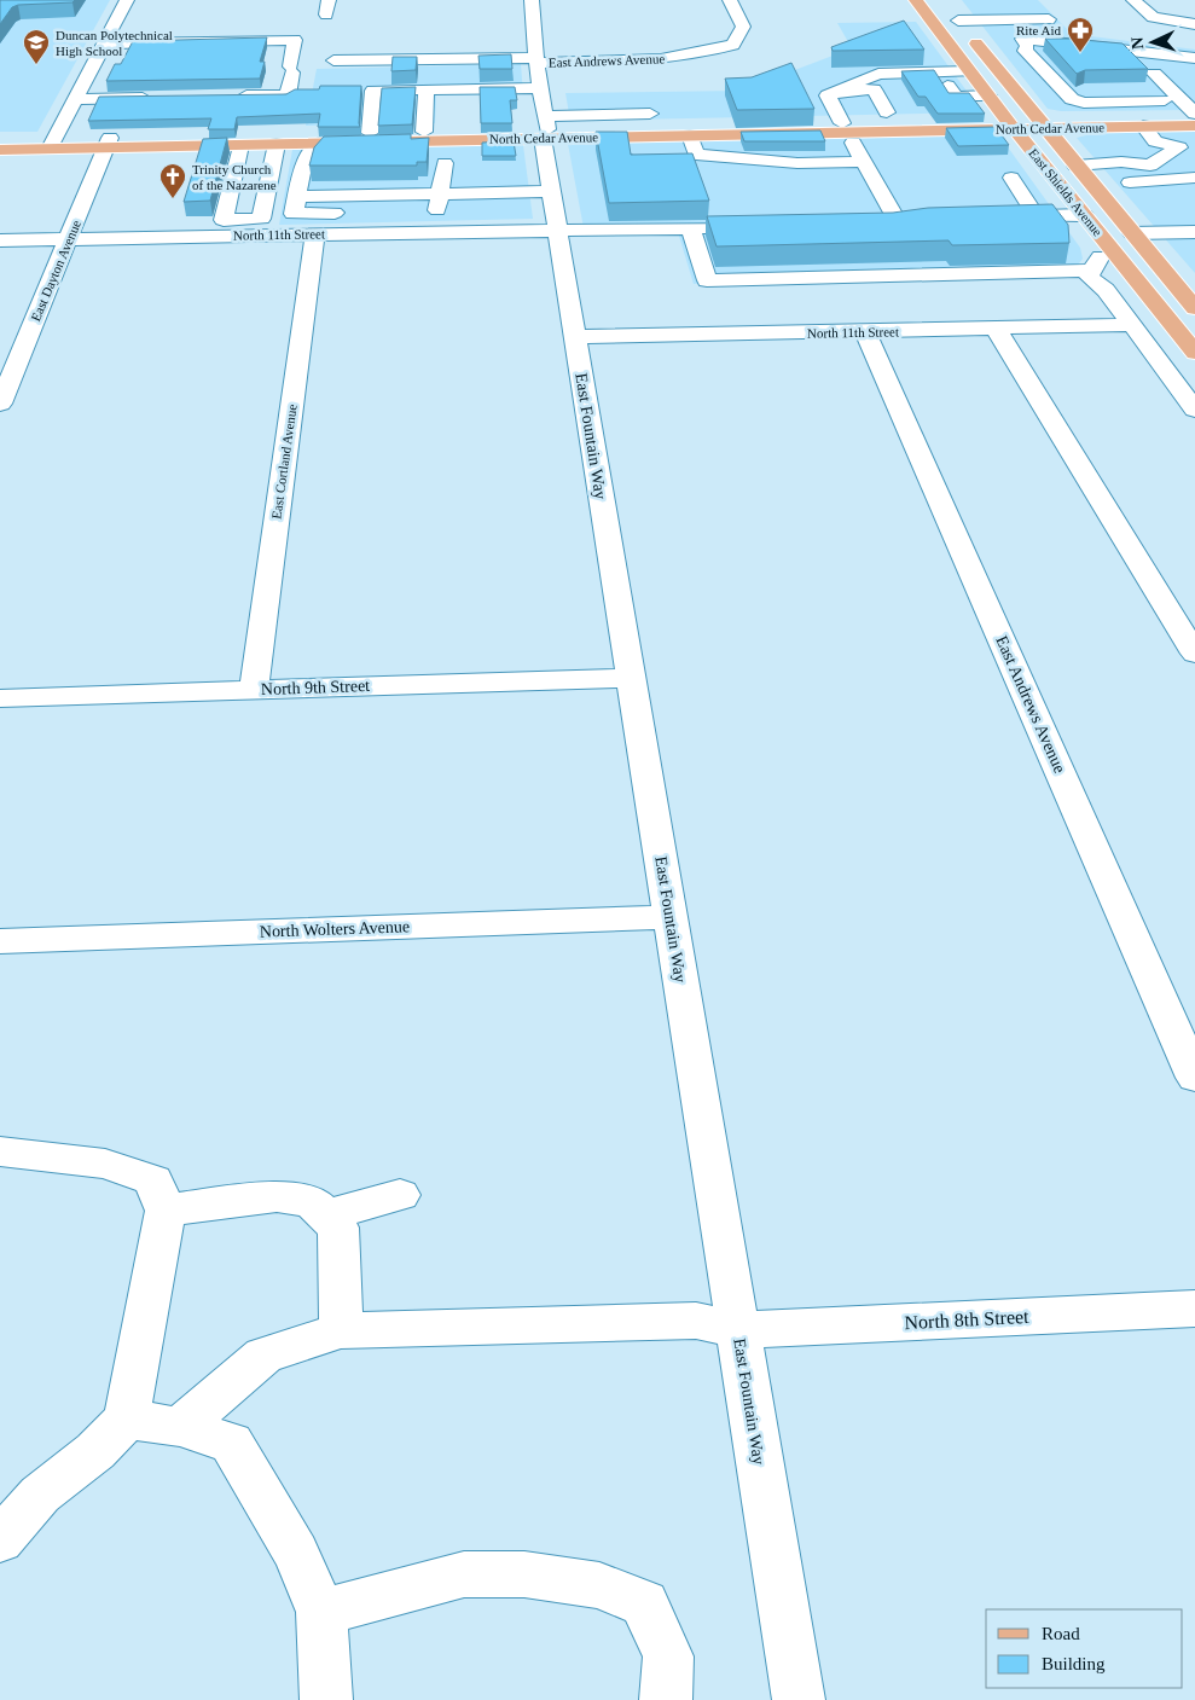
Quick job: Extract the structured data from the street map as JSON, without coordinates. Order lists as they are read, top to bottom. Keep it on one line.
{"streets":{"main road":["North Cedar Avenue","East Shields Avenue"],"street":["East Andrews Avenue","North 11th Street","East Dayton Avenue","East Fountain Way","East Cortland Avenue","North 9th Street","North Wolters Avenue","North 8th Street"]},"crossings":[["East Andrews Avenue","North 11th Street"],["East Andrews Avenue","East Fountain Way"],["North Cedar Avenue","East Shields Avenue"],["North Cedar Avenue","East Dayton Avenue"],["North Cedar Avenue","East Fountain Way"],["North 11th Street","East Dayton Avenue"],["North 11th Street","East Fountain Way"],["North 11th Street","East Cortland Avenue"],["East Fountain Way","North 9th Street"],["East Fountain Way","North Wolters Avenue"],["East Fountain Way","North 8th Street"],["East Cortland Avenue","North 9th Street"]],"places":{"pharmacy":["Rite Aid"],"school or university":["Duncan Polytechnical High School"],"church":["Trinity Church of the Nazarene"]},"legend":["Road","Building"],"north":"left"}
